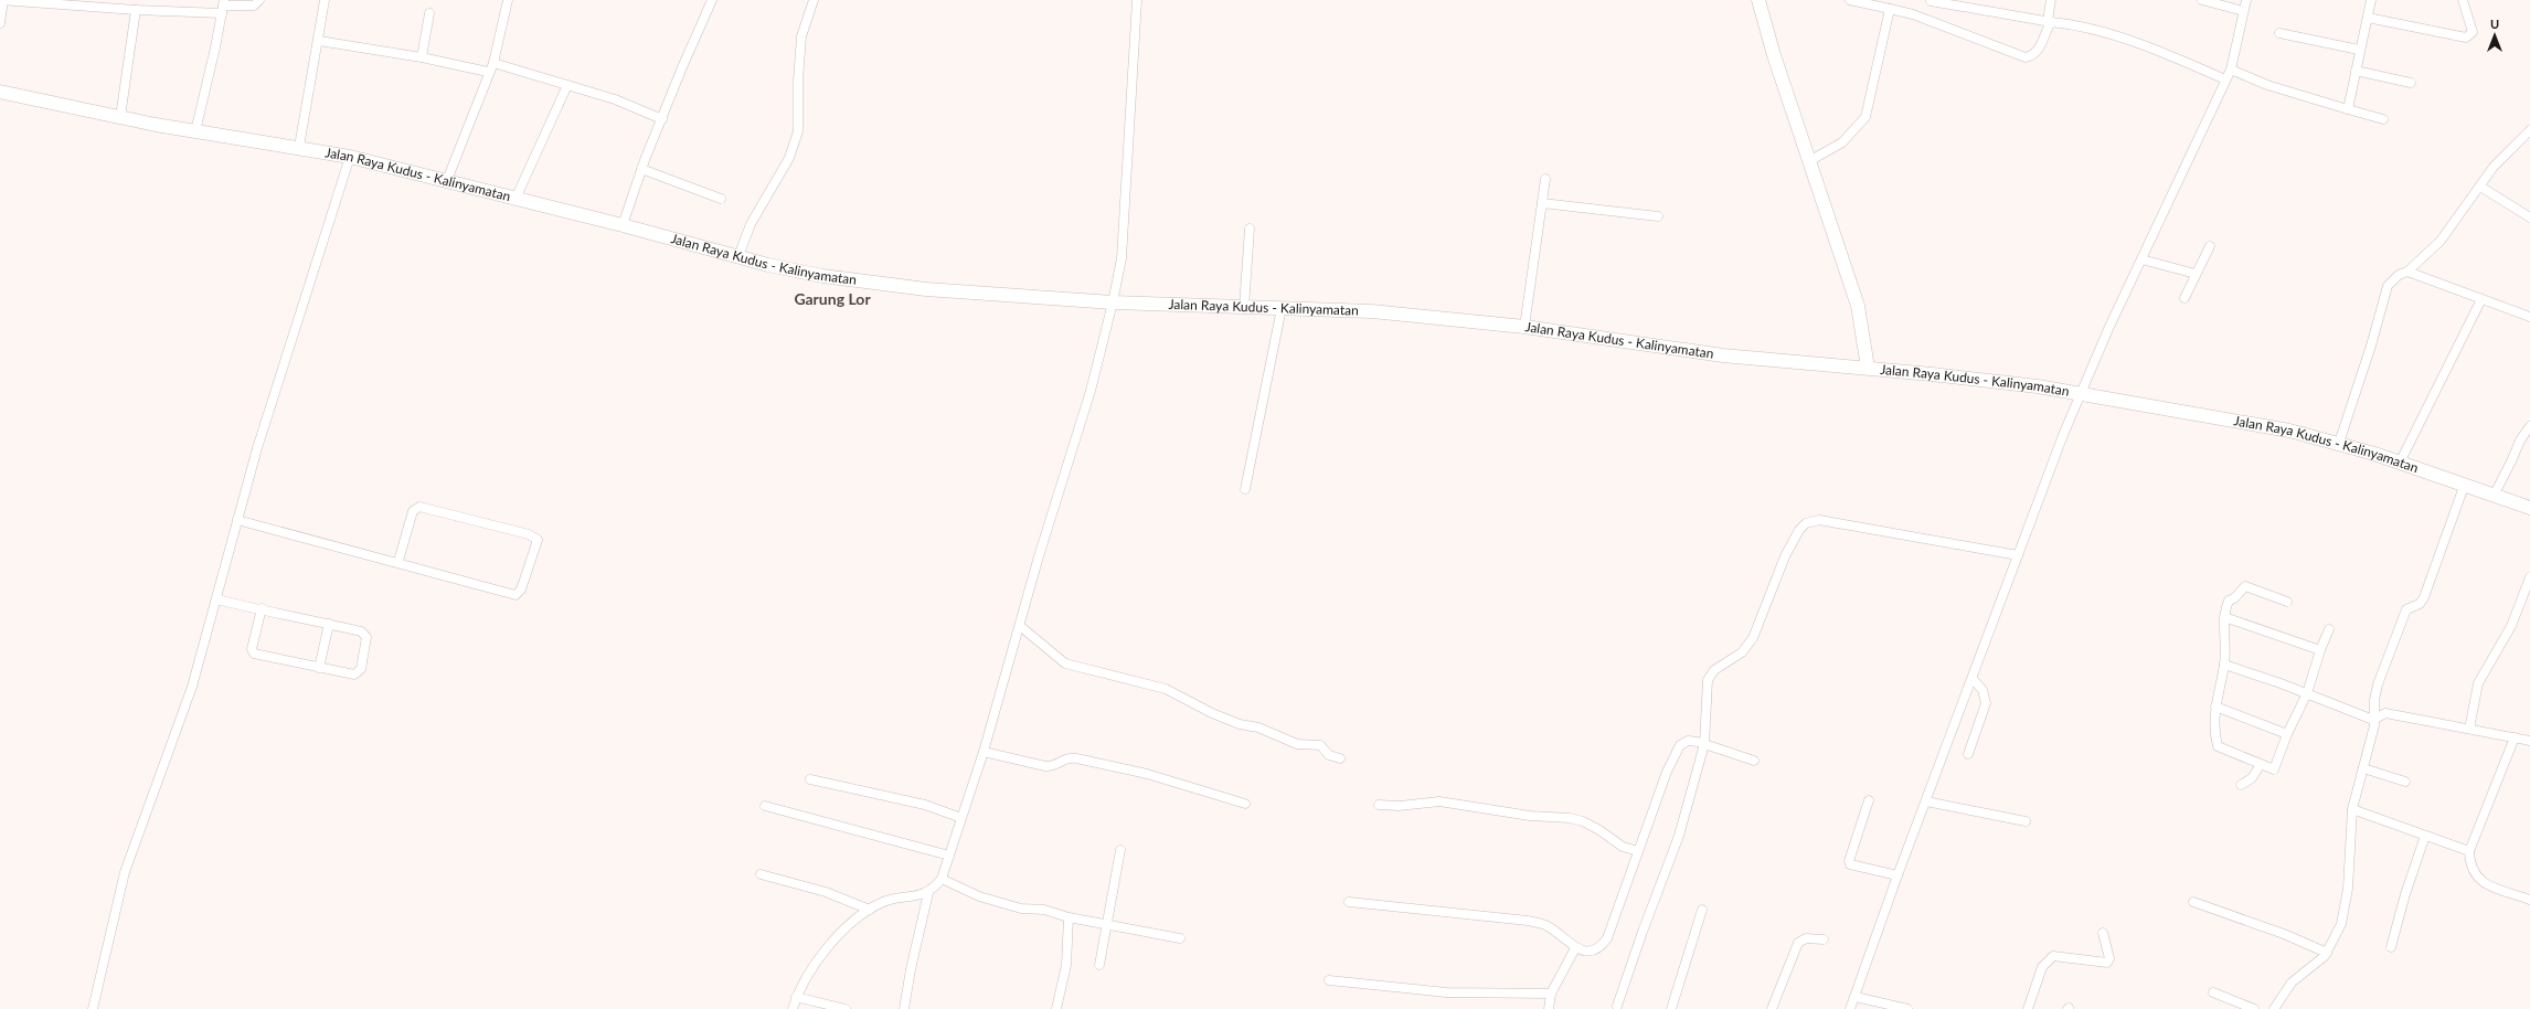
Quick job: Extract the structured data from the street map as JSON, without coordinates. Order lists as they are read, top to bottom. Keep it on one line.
{"streets":{"main road":["Jalan Raya Kudus - Kalinyamatan"]},"districts":["Garung Lor"],"north":"top"}
